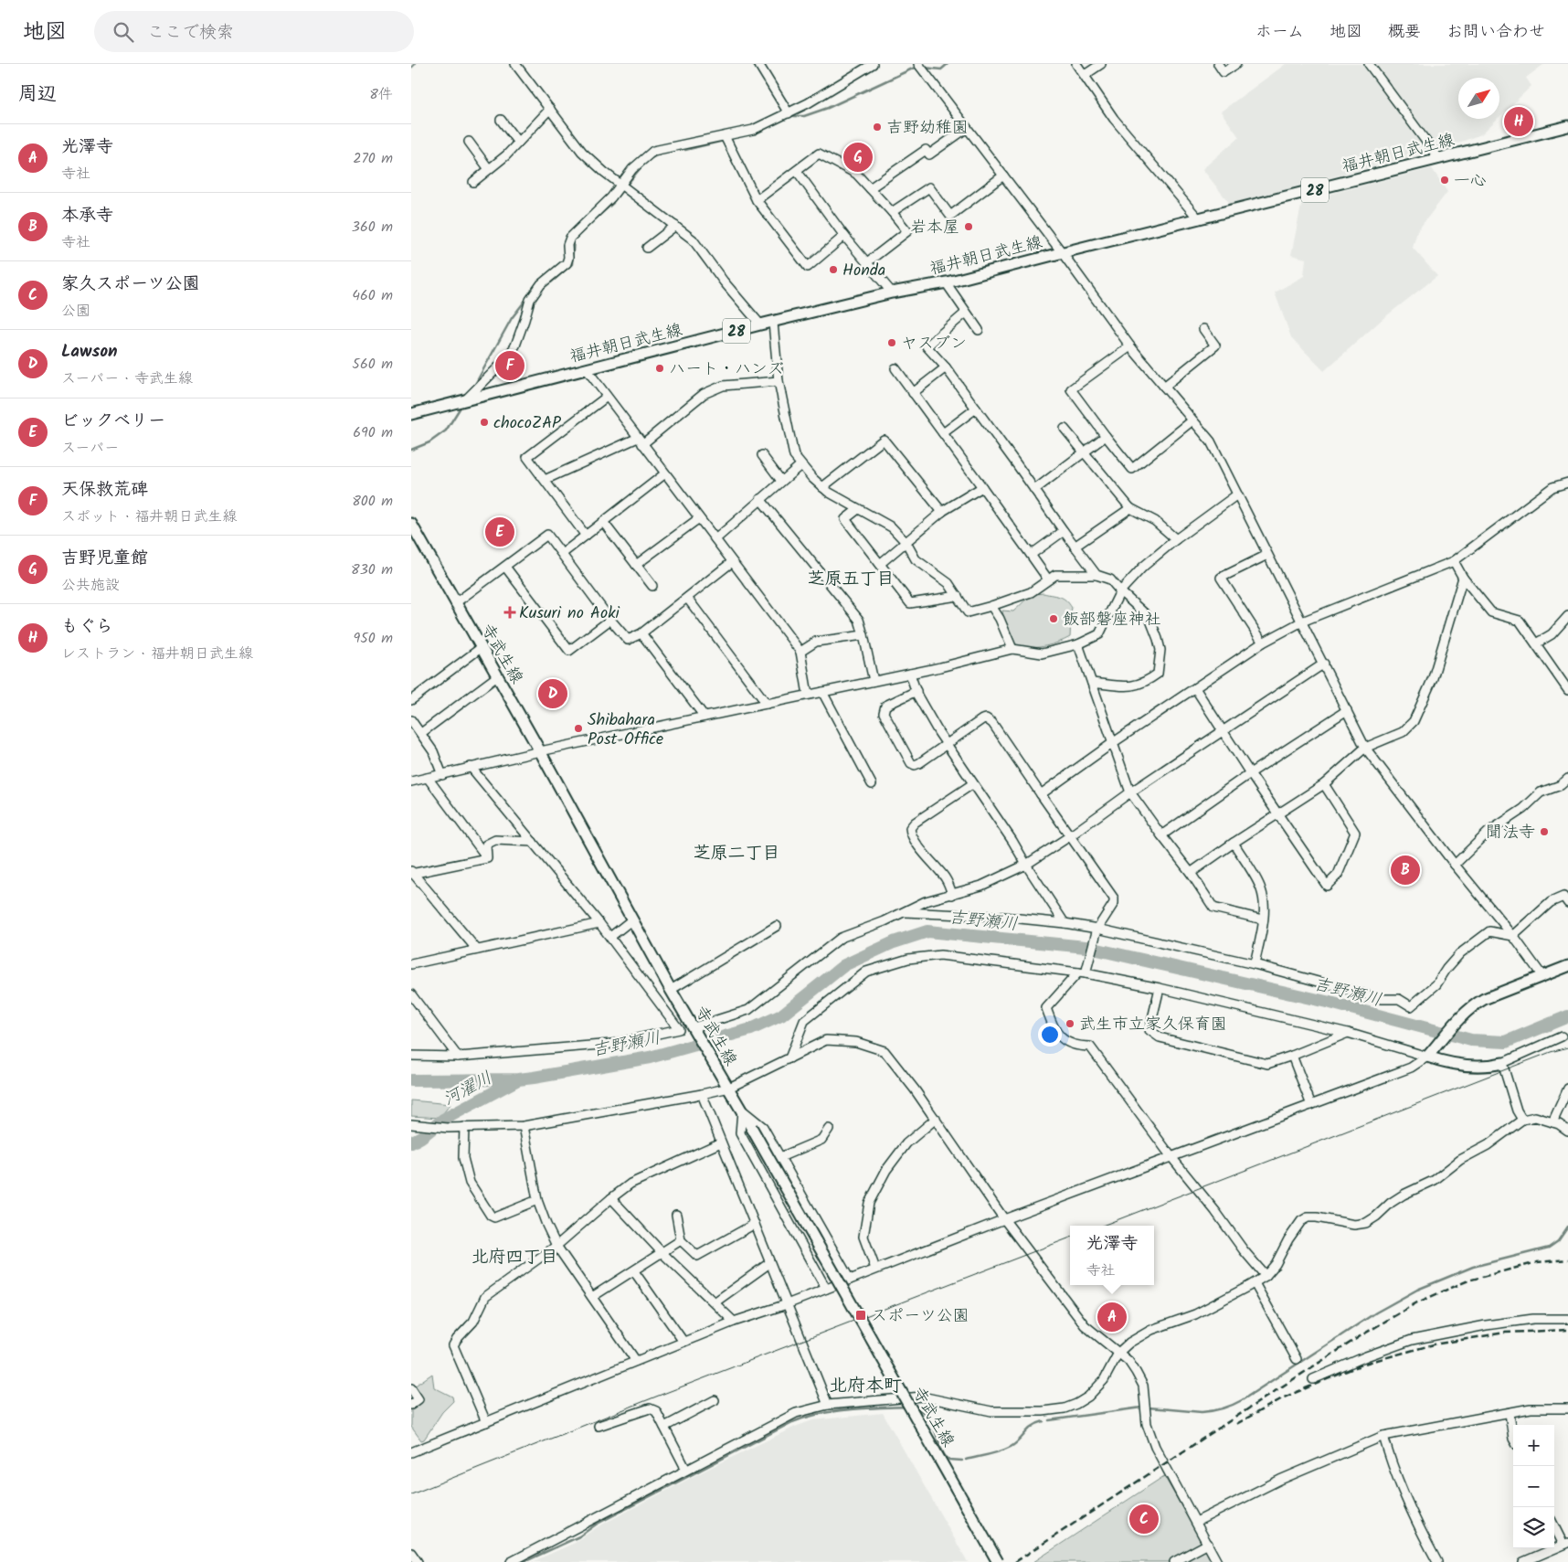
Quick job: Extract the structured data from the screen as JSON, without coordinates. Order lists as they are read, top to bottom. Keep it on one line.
{"streets":{"main road":["福井朝日武生線","28","寺武生線"]},"districts":["芝原五丁目","芝原二丁目","北府四丁目","北府本町"],"water":["吉野瀬川","河濯川"],"places":{"other":["吉野幼稚園","一心","岩本屋","Honda","ヤスブン","ハート・ハンズ","chocoZAP","飯部磐座神社","Shibahara Post Office","聞法寺","武生市立家久保育園"],"health":["Kusuri no Aoki"],"transit":["スポーツ公園"]},"north":"top right","page":{"header":"地図","search":"ここで検索","nav":["ホーム","地図","概要","お問い合わせ"],"heading":["周辺","8件"],"pins":["H","G","F","E","D","B","A","C"],"list":[{"mark":"A","name":"光澤寺","note":"寺社","value":"270 m"},{"mark":"B","name":"本承寺","note":"寺社","value":"360 m"},{"mark":"C","name":"家久スポーツ公園","note":"公園","value":"460 m"},{"mark":"D","name":"Lawson","note":"スーパー · 寺武生線","value":"560 m"},{"mark":"E","name":"ビックベリー","note":"スーパー","value":"690 m"},{"mark":"F","name":"天保救荒碑","note":"スポット · 福井朝日武生線","value":"800 m"},{"mark":"G","name":"吉野児童館","note":"公共施設","value":"830 m"},{"mark":"H","name":"もぐら","note":"レストラン · 福井朝日武生線","value":"950 m"}],"popup":["光澤寺","寺社"],"map_buttons":["+","−"]}}
